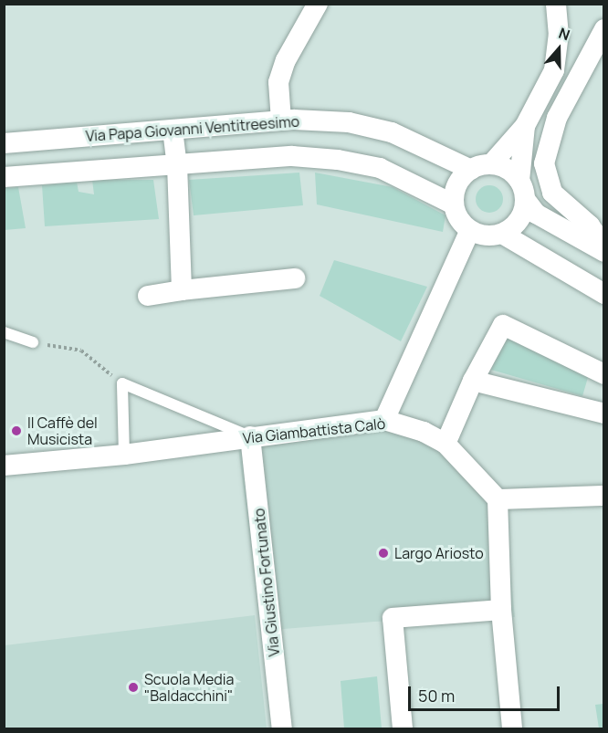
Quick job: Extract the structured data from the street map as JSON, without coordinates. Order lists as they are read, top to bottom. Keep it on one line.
{"streets":{"street":["Via Papa Giovanni Ventitreesimo","Via Giambattista Calò","Via Giustino Fortunato"]},"crossings":[["Via Giambattista Calò","Via Giustino Fortunato"]],"places":["Il Caffè del Musicista","Largo Ariosto","Scuola Media \"Baldacchini\""],"scale_bar":"50 m","north":"top"}
